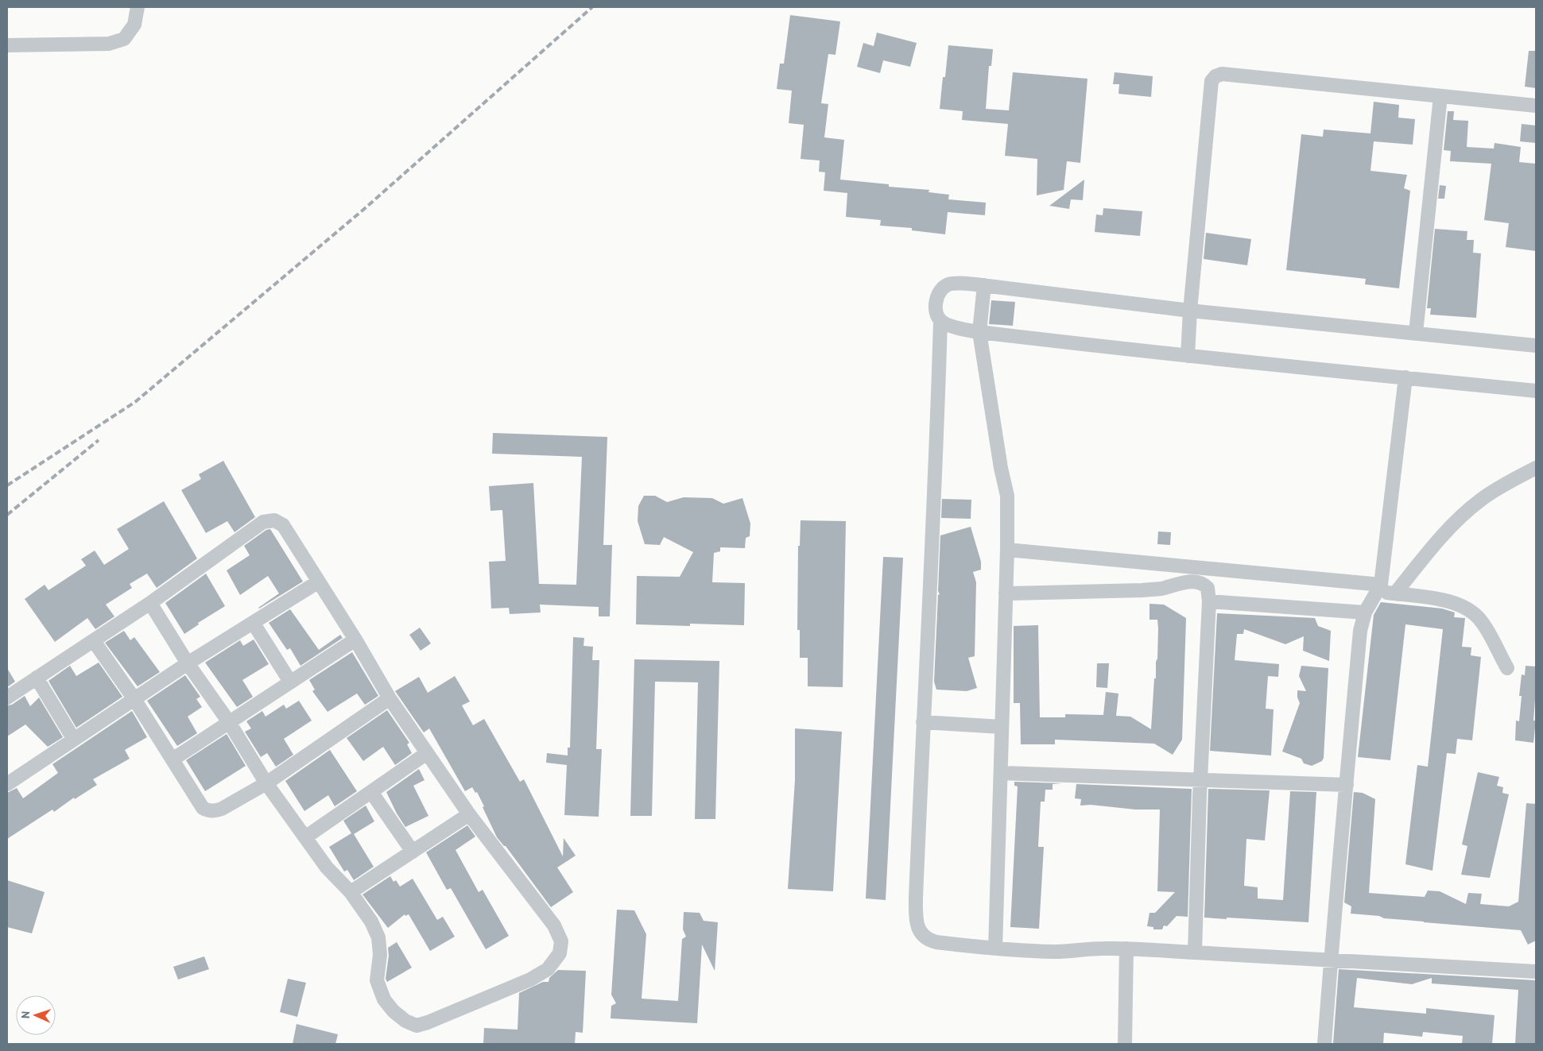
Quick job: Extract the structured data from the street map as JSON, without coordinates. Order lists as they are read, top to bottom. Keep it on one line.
{"north":"left"}
